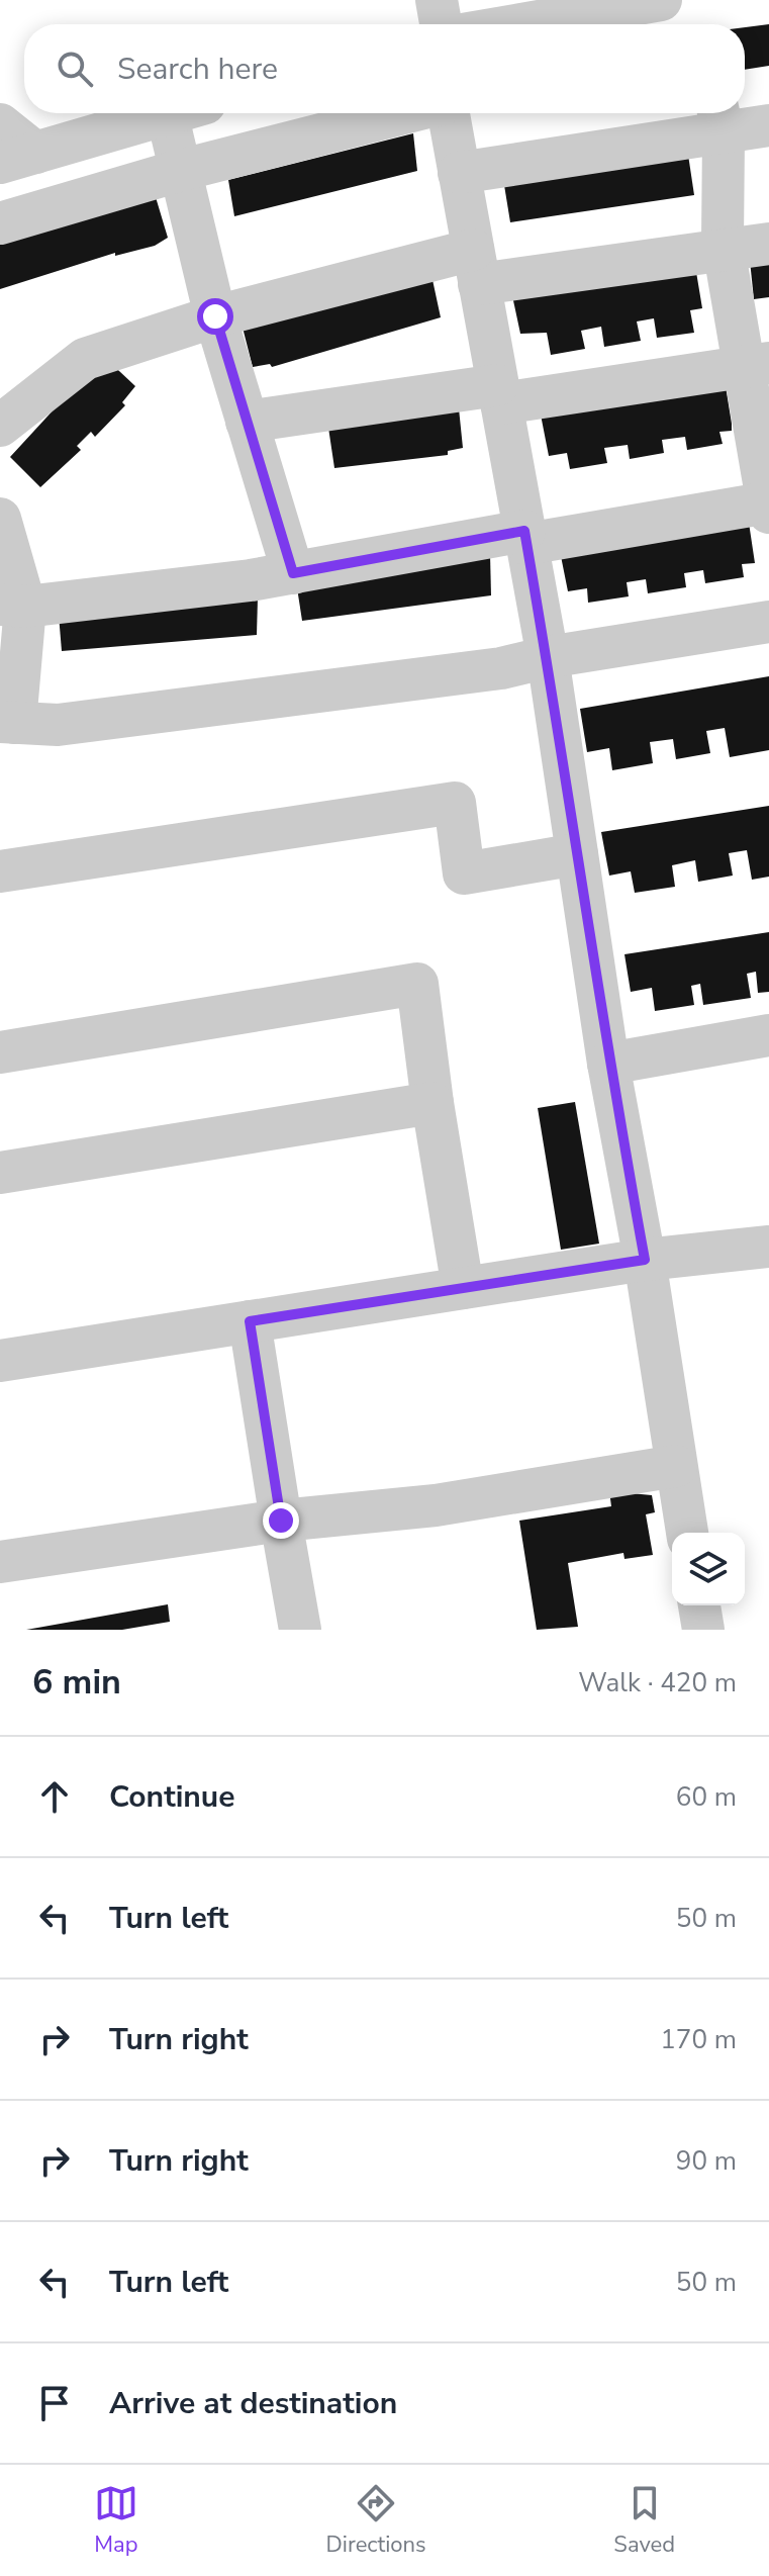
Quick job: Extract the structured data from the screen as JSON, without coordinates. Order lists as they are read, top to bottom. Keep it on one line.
{"page":{"search":"Search here","heading":["6 min","Walk · 420 m"],"list":[["Continue","60 m"],["Turn left","50 m"],["Turn right","170 m"],["Turn right","90 m"],["Turn left","50 m"],"Arrive at destination"],"nav":["Map","Directions","Saved"]}}
